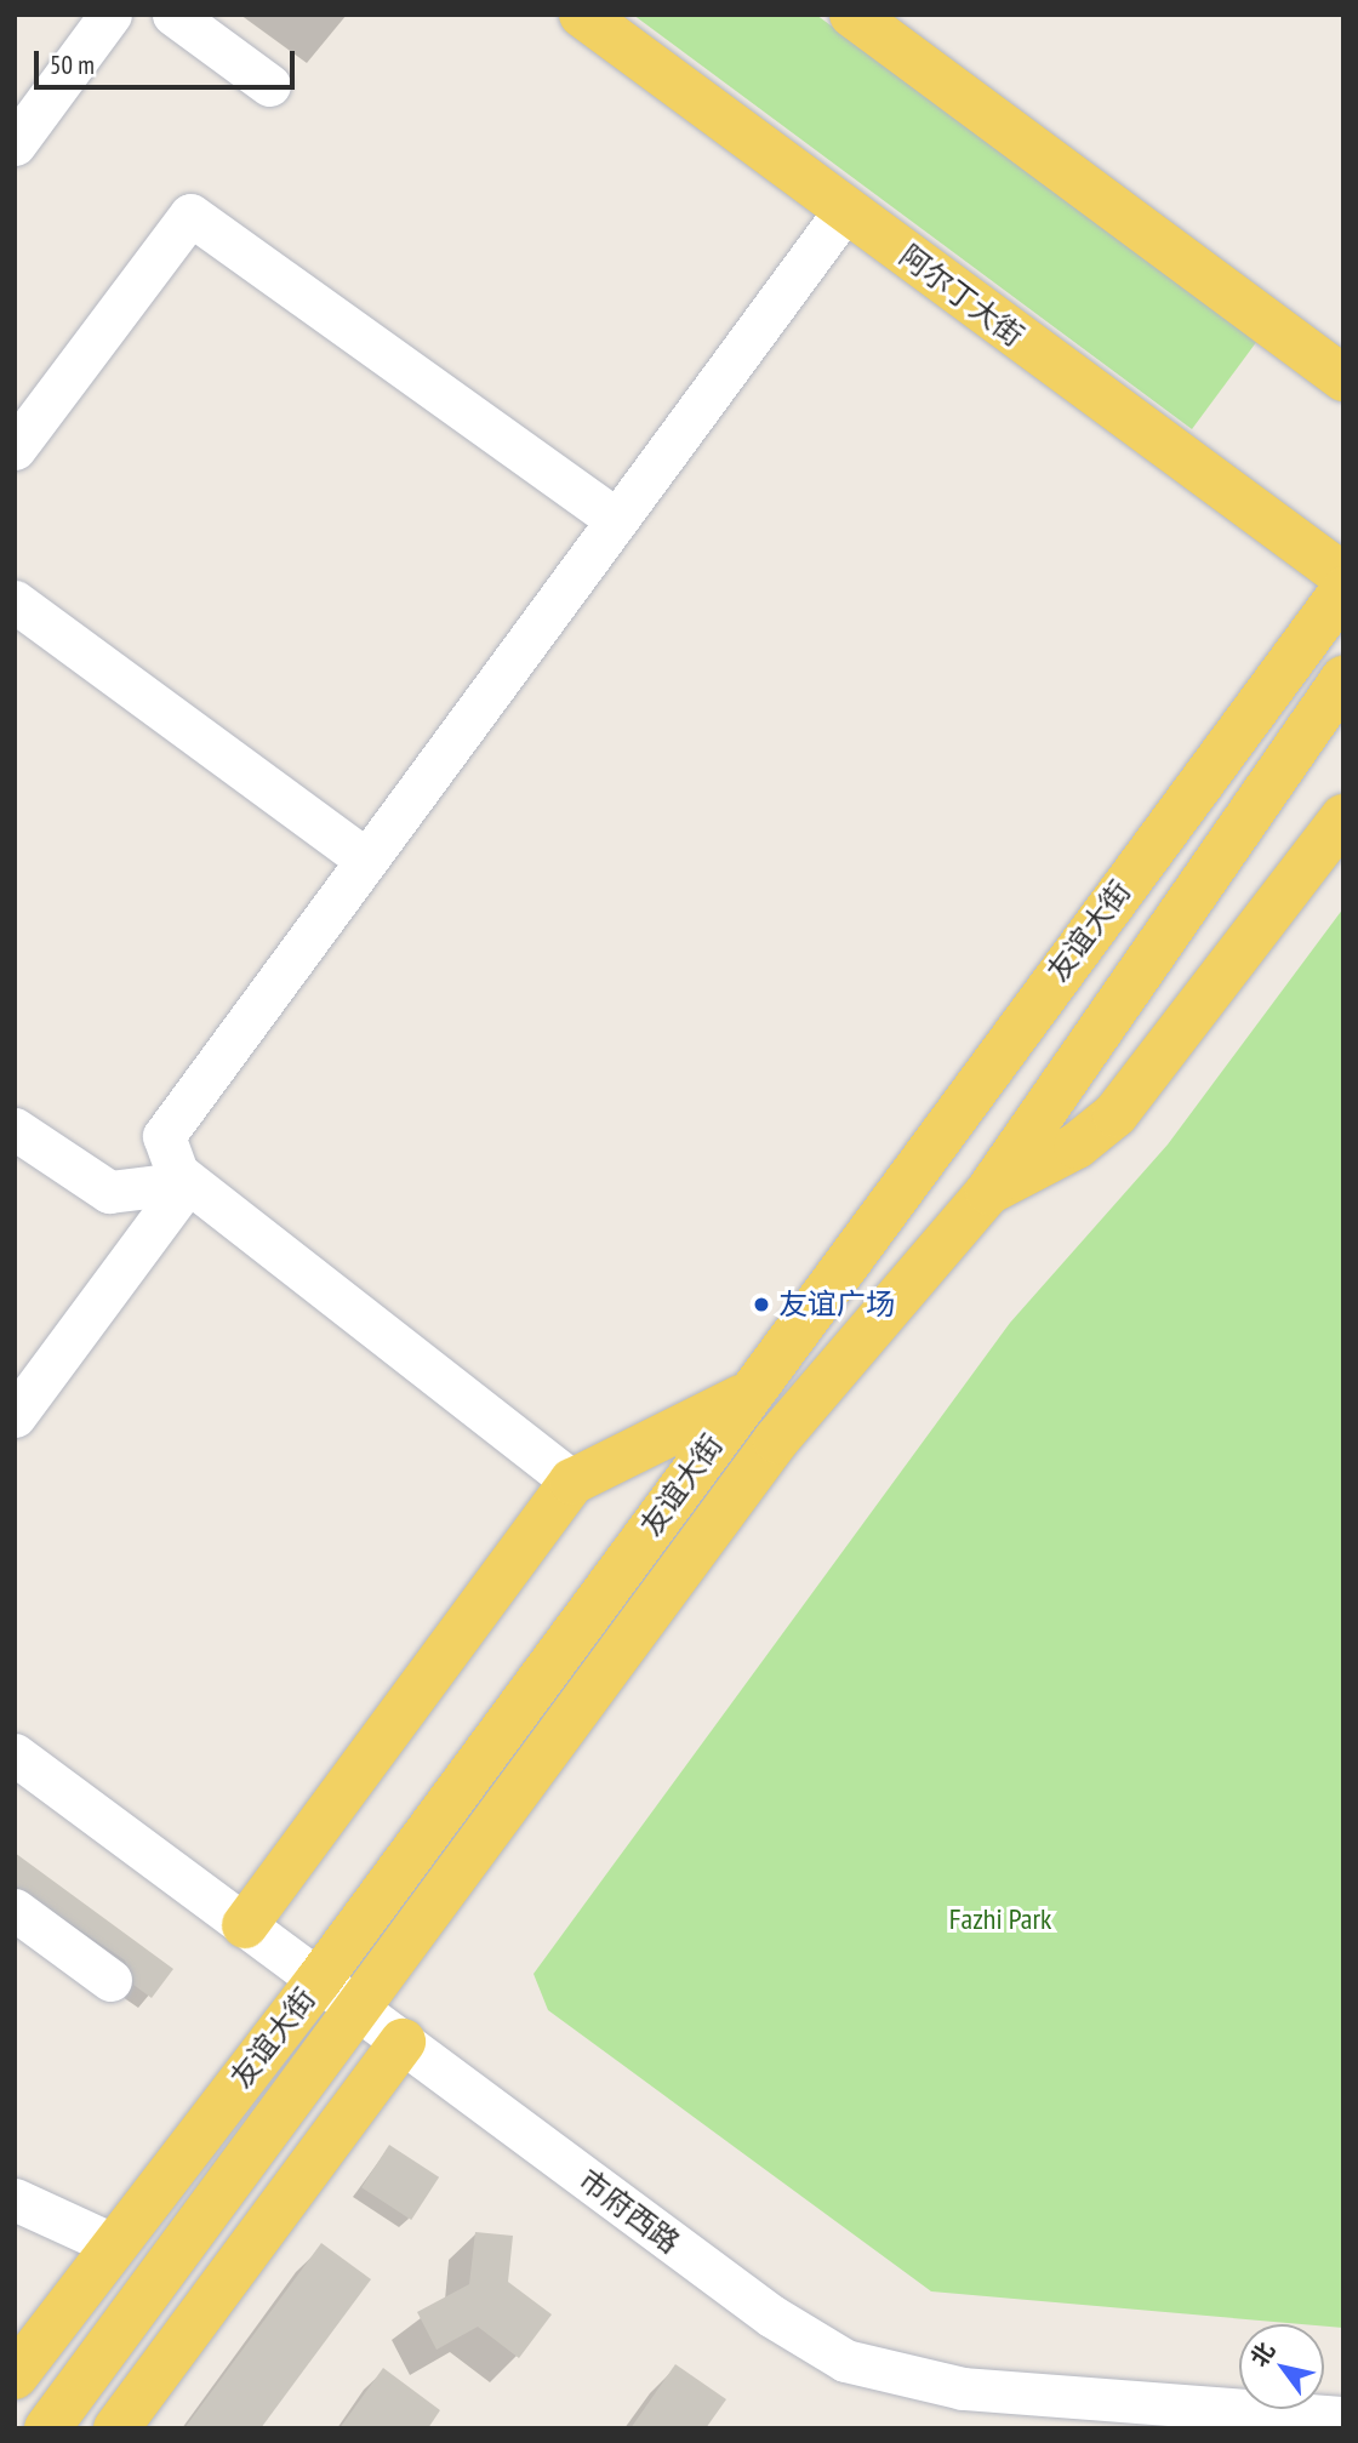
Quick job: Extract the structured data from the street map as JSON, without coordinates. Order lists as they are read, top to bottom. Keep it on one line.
{"streets":{"main road":["阿尔丁大街","友谊大街"],"street":["市府西路"]},"crossings":[["友谊大街","市府西路"]],"parks":["Fazhi Park"],"places":["友谊广场"],"scale_bar":"50 m","north":"top left"}
